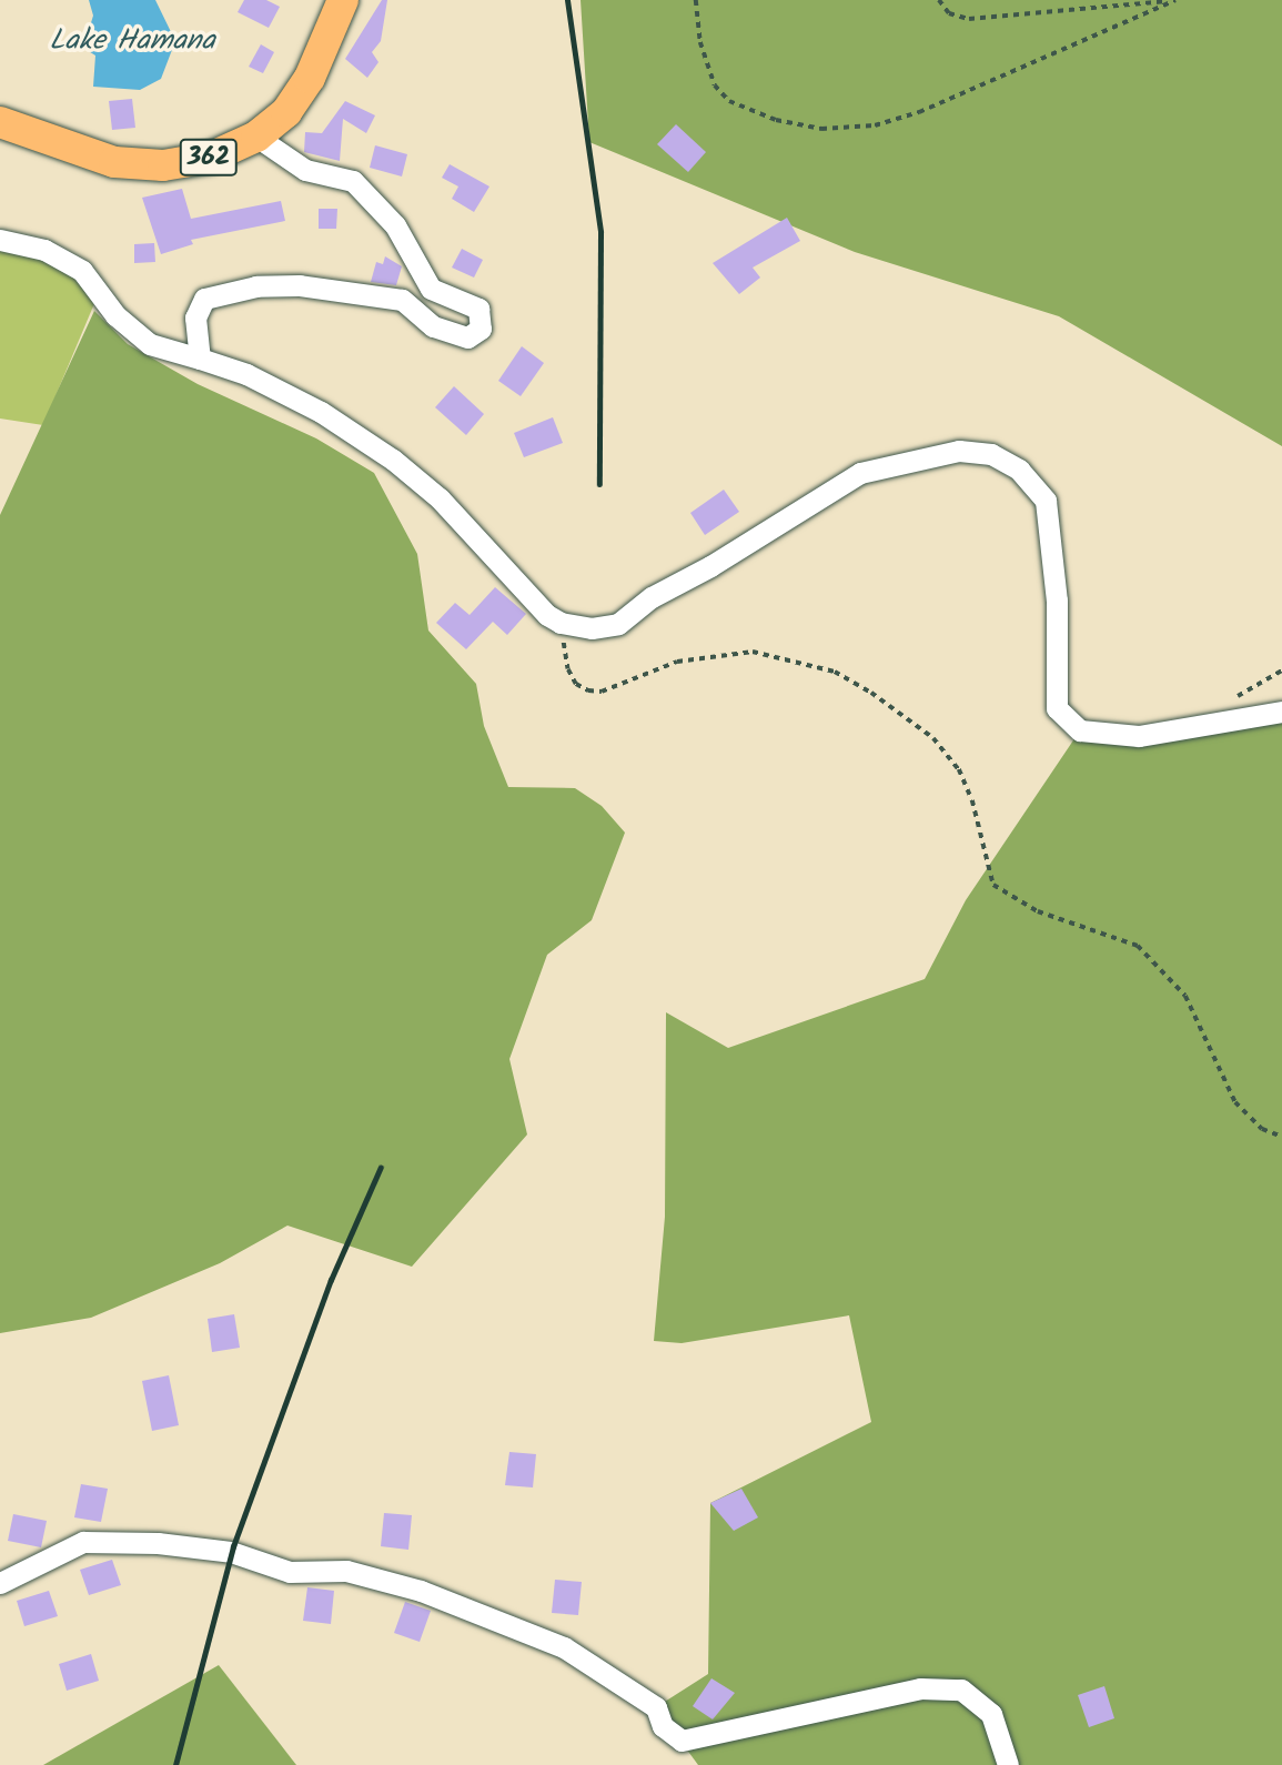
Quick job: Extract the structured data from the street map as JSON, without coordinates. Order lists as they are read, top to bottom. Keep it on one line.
{"streets":{"highway":["362"]},"water":["Lake Hamana"]}
